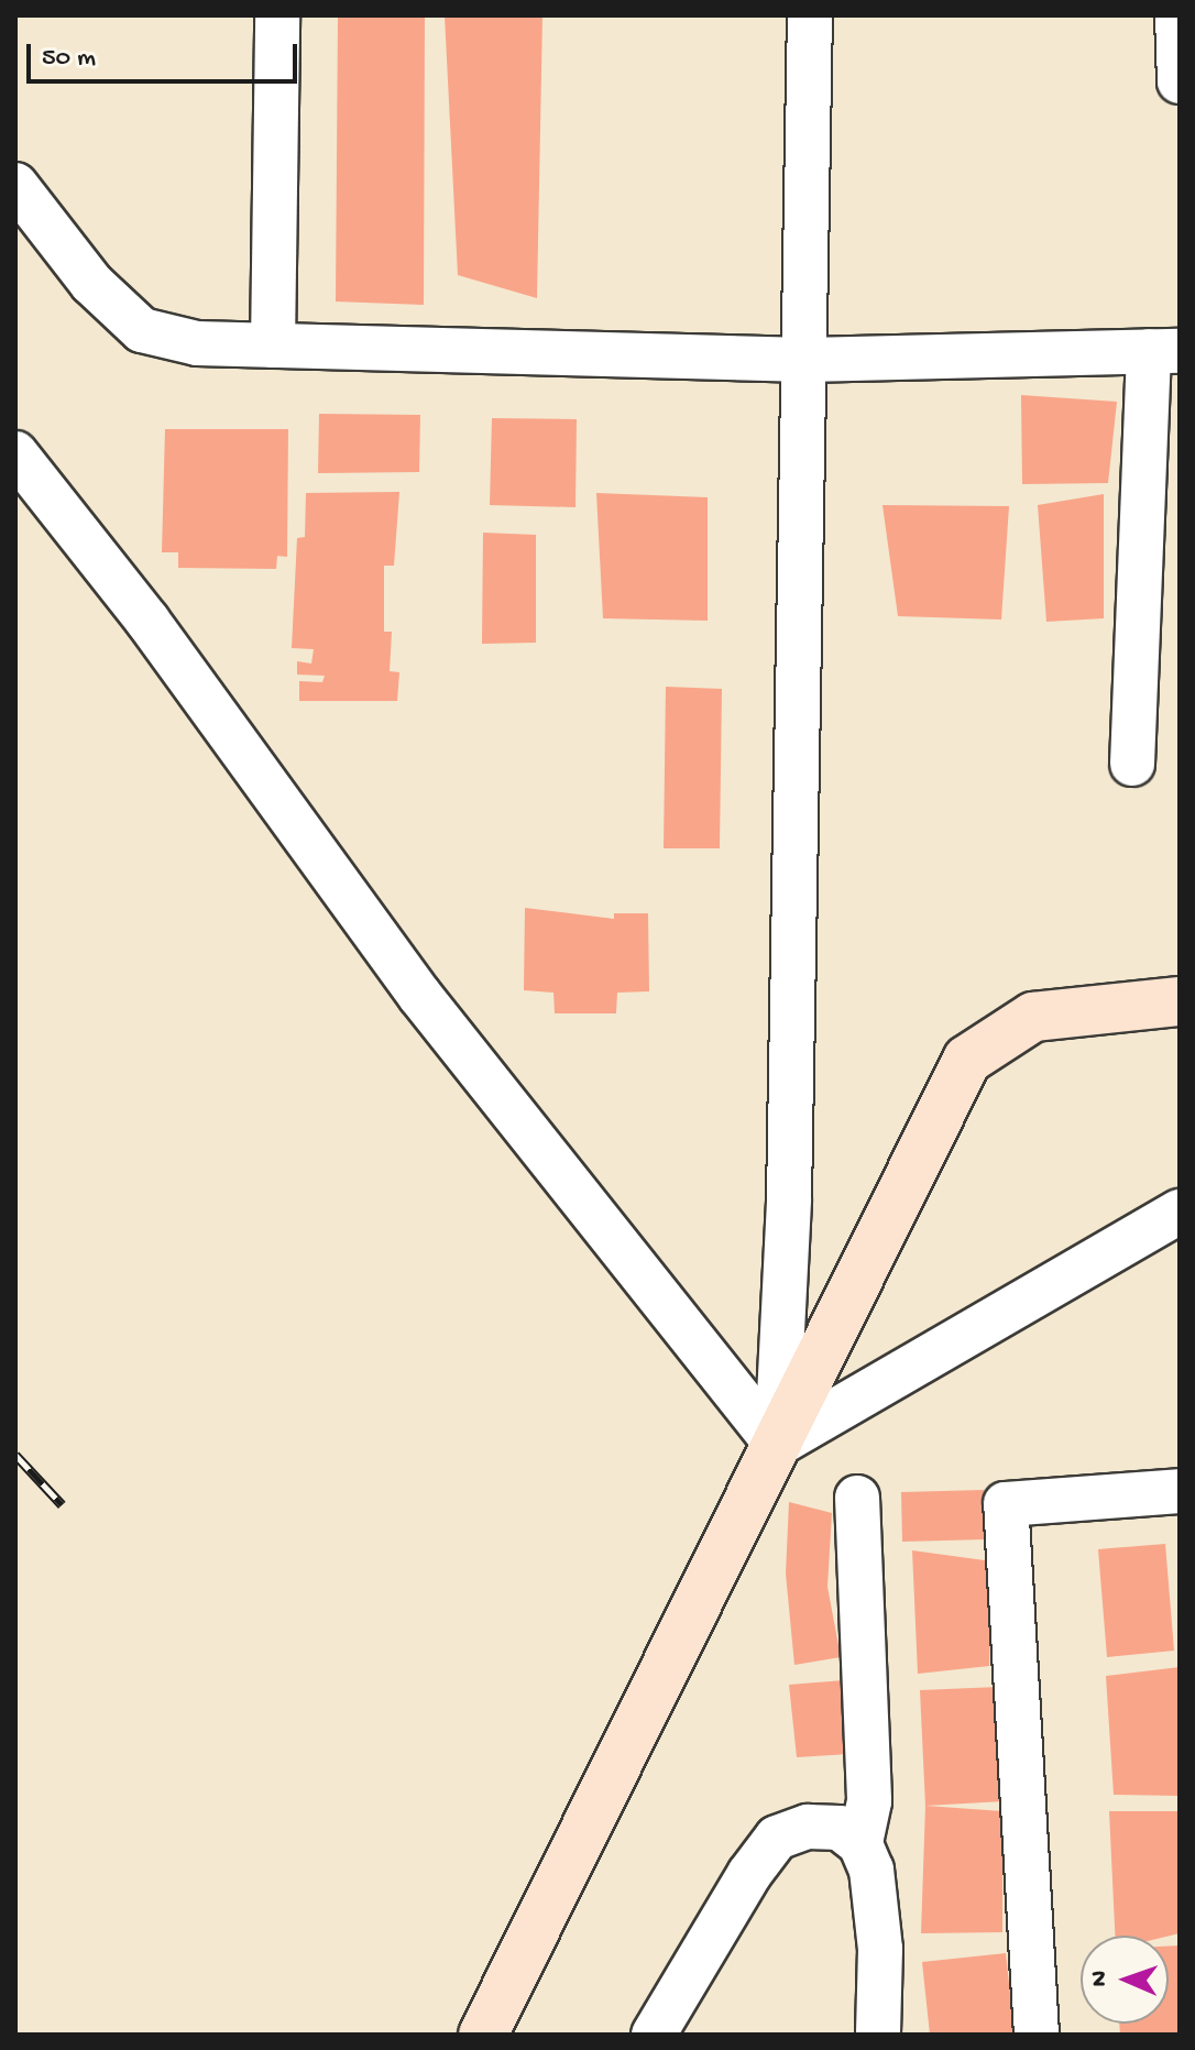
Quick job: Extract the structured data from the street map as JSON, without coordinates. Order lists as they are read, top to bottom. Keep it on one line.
{"scale_bar":"50 m","north":"left"}
